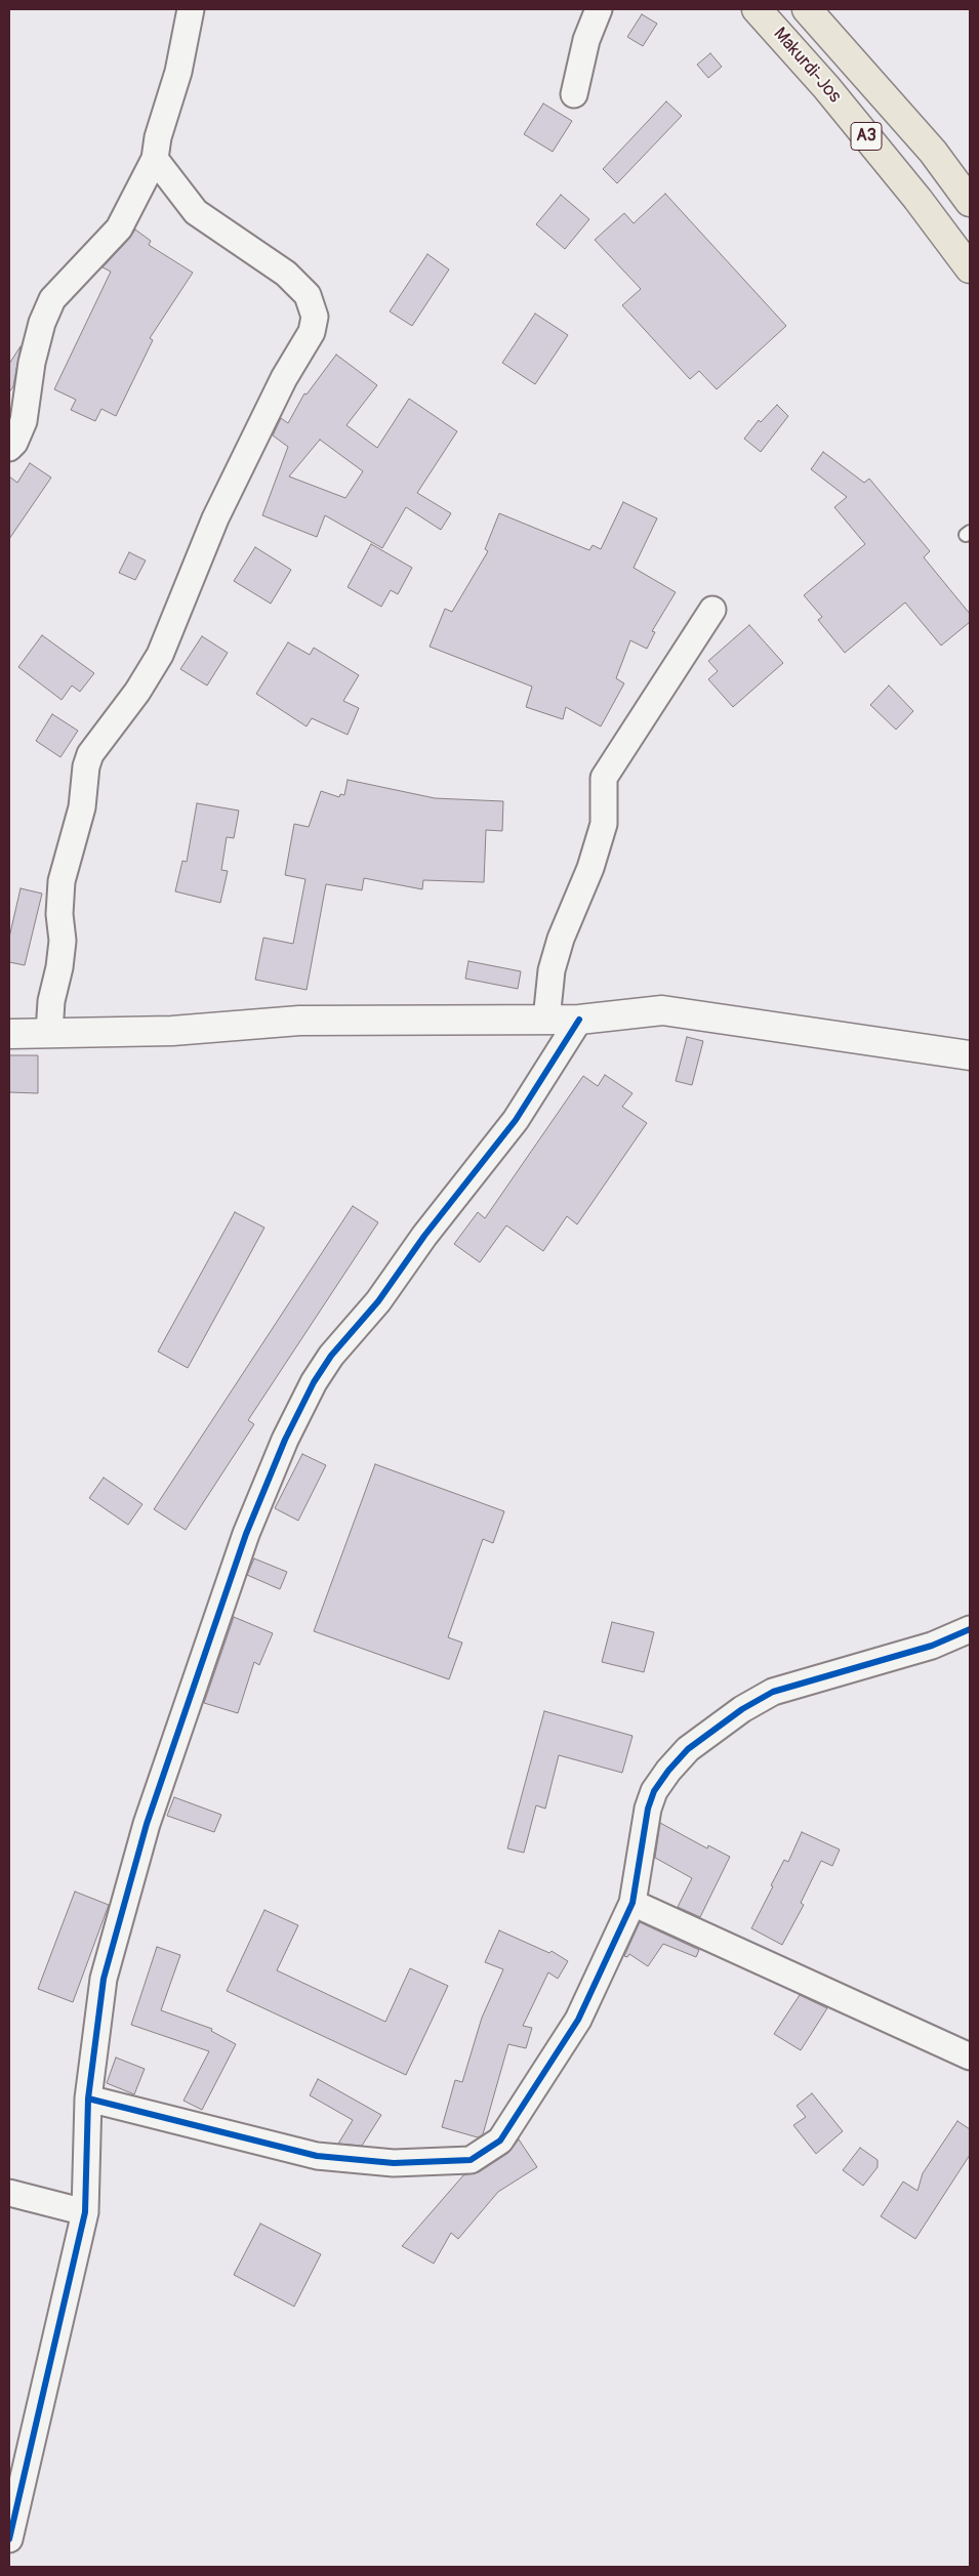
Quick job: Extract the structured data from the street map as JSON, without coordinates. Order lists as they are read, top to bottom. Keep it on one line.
{"streets":{"highway":["Makurdi-Jos","A3"]}}
